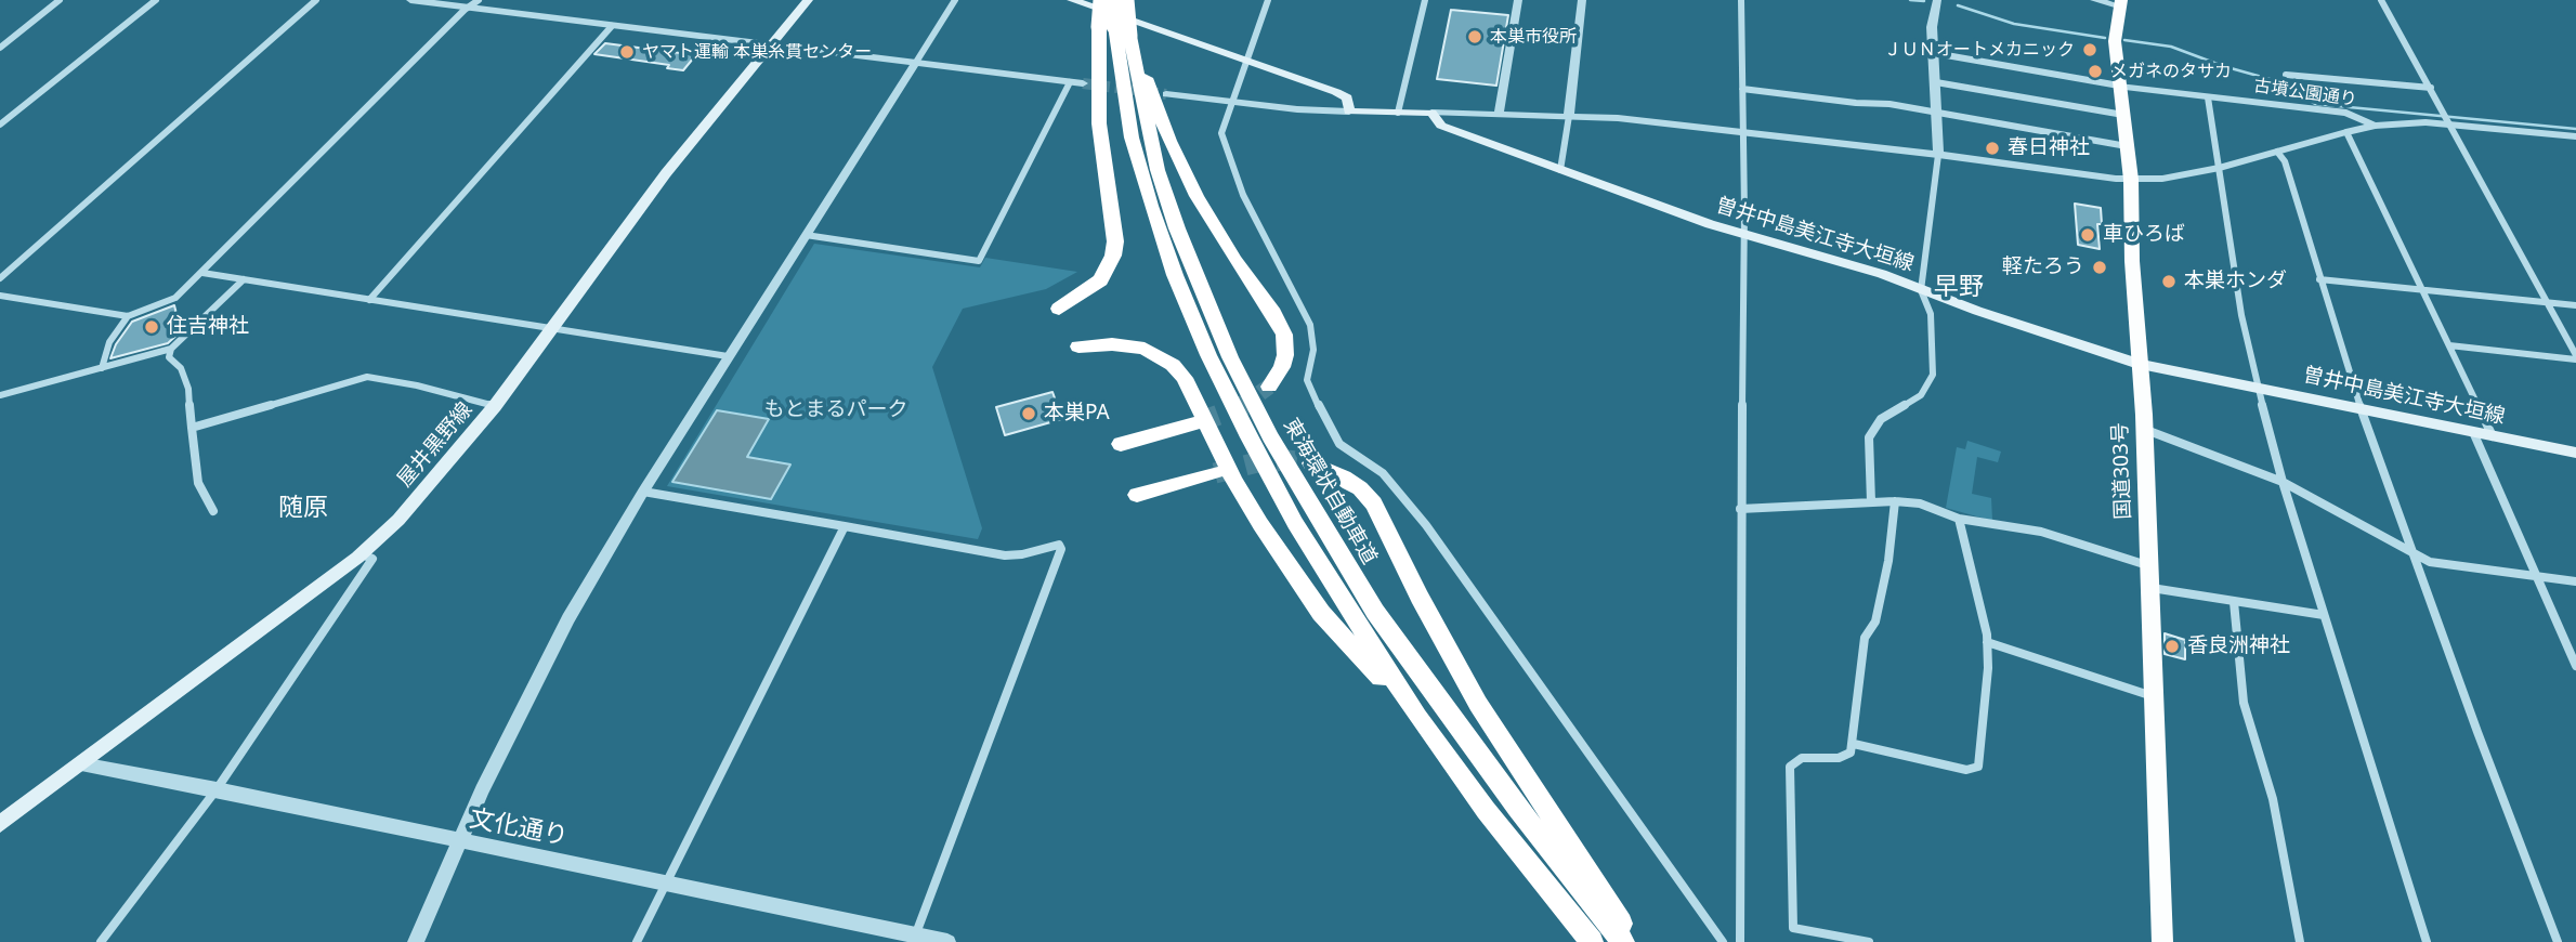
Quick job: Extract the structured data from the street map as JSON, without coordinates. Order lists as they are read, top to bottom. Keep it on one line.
{"streets":{"highway":["国道303号","東海環状自動車道"],"main road":["曽井中島美江寺大垣線","屋井黒野線"],"street":["古墳公園通り","文化通り"]},"crossings":[["古墳公園通り","国道303号"],["曽井中島美江寺大垣線","国道303号"],["屋井黒野線","文化通り"]],"districts":["早野","随原"],"parks":["もとまるパーク"],"places":["本巣市役所","ＪＵＮオートメカニック","ヤマト運輸 本巣糸貫センター","メガネのタサカ","春日神社","車ひろば","軽たろう","本巣ホンダ","住吉神社","本巣PA","香良洲神社"]}
